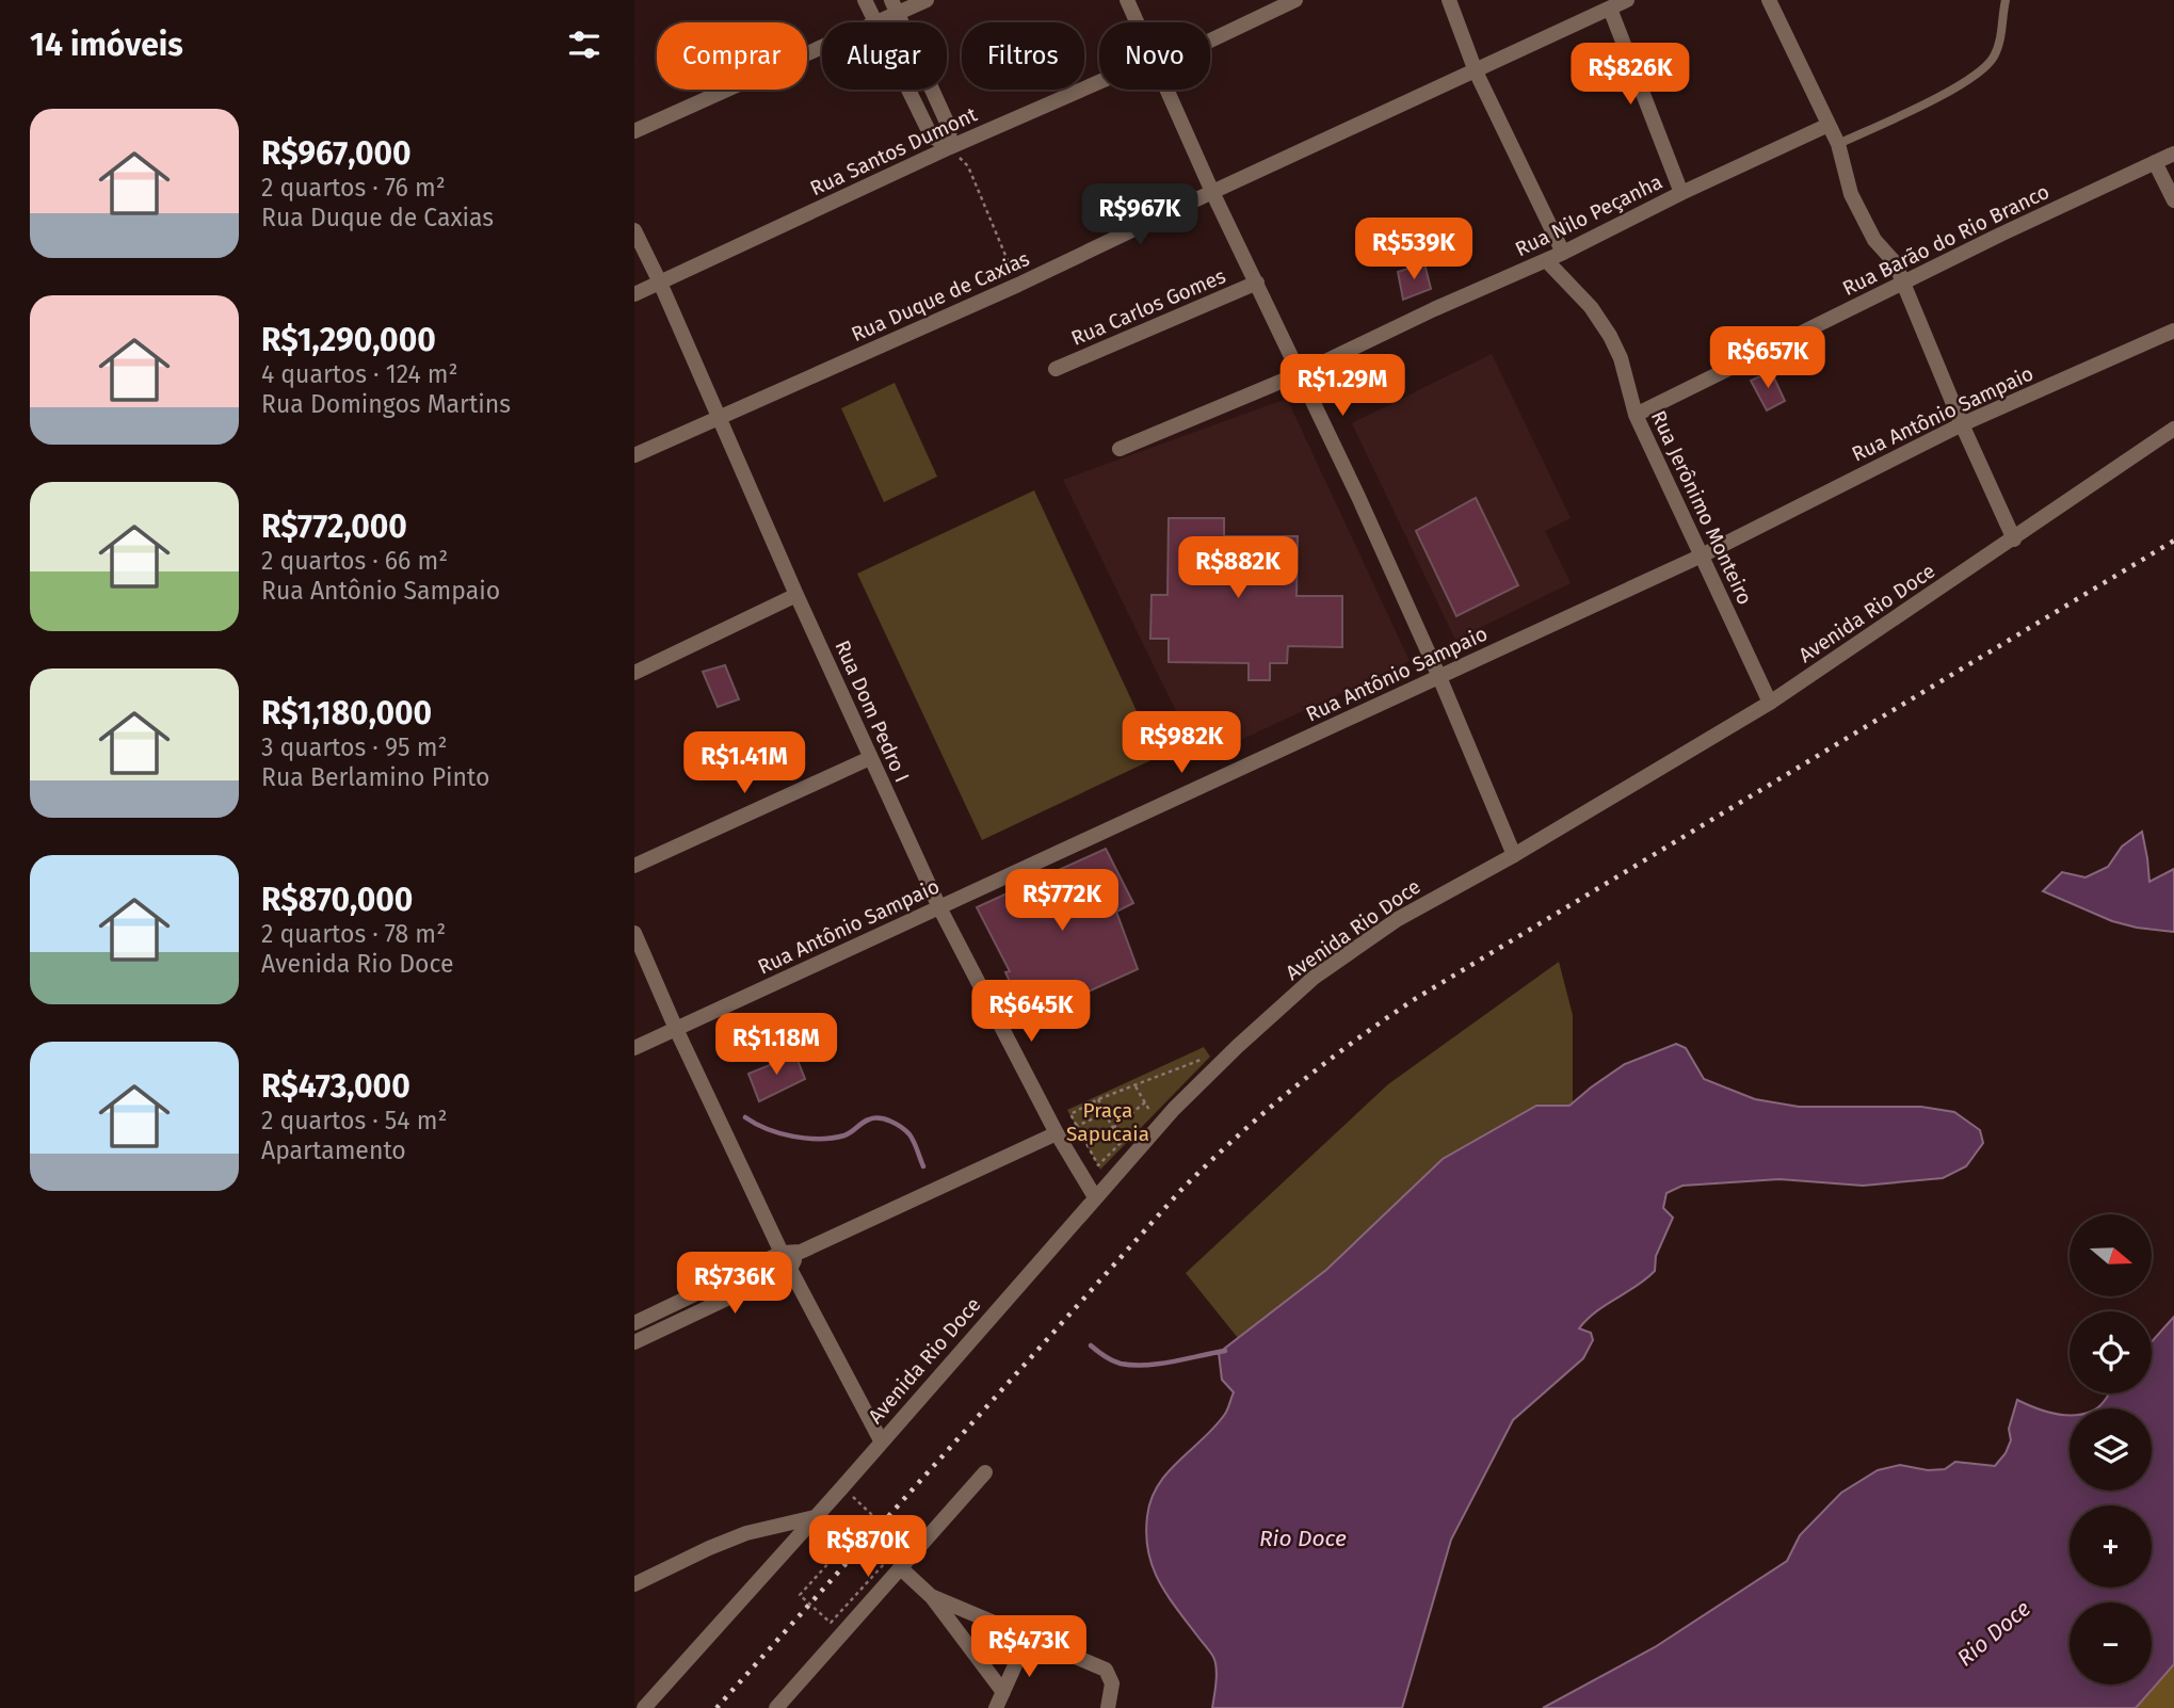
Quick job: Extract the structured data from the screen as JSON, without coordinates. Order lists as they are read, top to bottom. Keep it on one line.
{"streets":{"street":["Rua Santos Dumont","Rua Nilo Peçanha","Rua Barão do Rio Branco","Rua Duque de Caxias","Rua Carlos Gomes","Rua Antônio Sampaio","Rua Jerônimo Monteiro","Avenida Rio Doce","Rua Dom Pedro I"]},"crossings":[["Rua Santos Dumont","Rua Dom Pedro I"],["Rua Nilo Peçanha","Rua Jerônimo Monteiro"],["Rua Barão do Rio Branco","Rua Jerônimo Monteiro"],["Rua Duque de Caxias","Rua Dom Pedro I"],["Rua Antônio Sampaio","Rua Jerônimo Monteiro"],["Rua Antônio Sampaio","Rua Dom Pedro I"],["Rua Jerônimo Monteiro","Avenida Rio Doce"],["Avenida Rio Doce","Rua Dom Pedro I"]],"water":["Rio Doce"],"parks":["Praça Sapucaia"],"north":"right","page":{"heading":"14 imóveis","chip":["Comprar","Alugar","Filtros","Novo"],"price":["R$826K","R$967K","R$539K","R$657K","R$1.29M","R$882K","R$982K","R$1.41M","R$772K","R$645K","R$1.18M","R$736K","R$870K","R$473K"],"list":[{"name":"R$967,000","note":"2 quartos · 76 m² · Rua Duque de Caxias"},{"name":"R$1,290,000","note":"4 quartos · 124 m² · Rua Domingos Martins"},{"name":"R$772,000","note":"2 quartos · 66 m² · Rua Antônio Sampaio"},{"name":"R$1,180,000","note":"3 quartos · 95 m² · Rua Berlamino Pinto"},{"name":"R$870,000","note":"2 quartos · 78 m² · Avenida Rio Doce"},{"name":"R$473,000","note":"2 quartos · 54 m² · Apartamento"}],"map_buttons":["+","−"]}}
